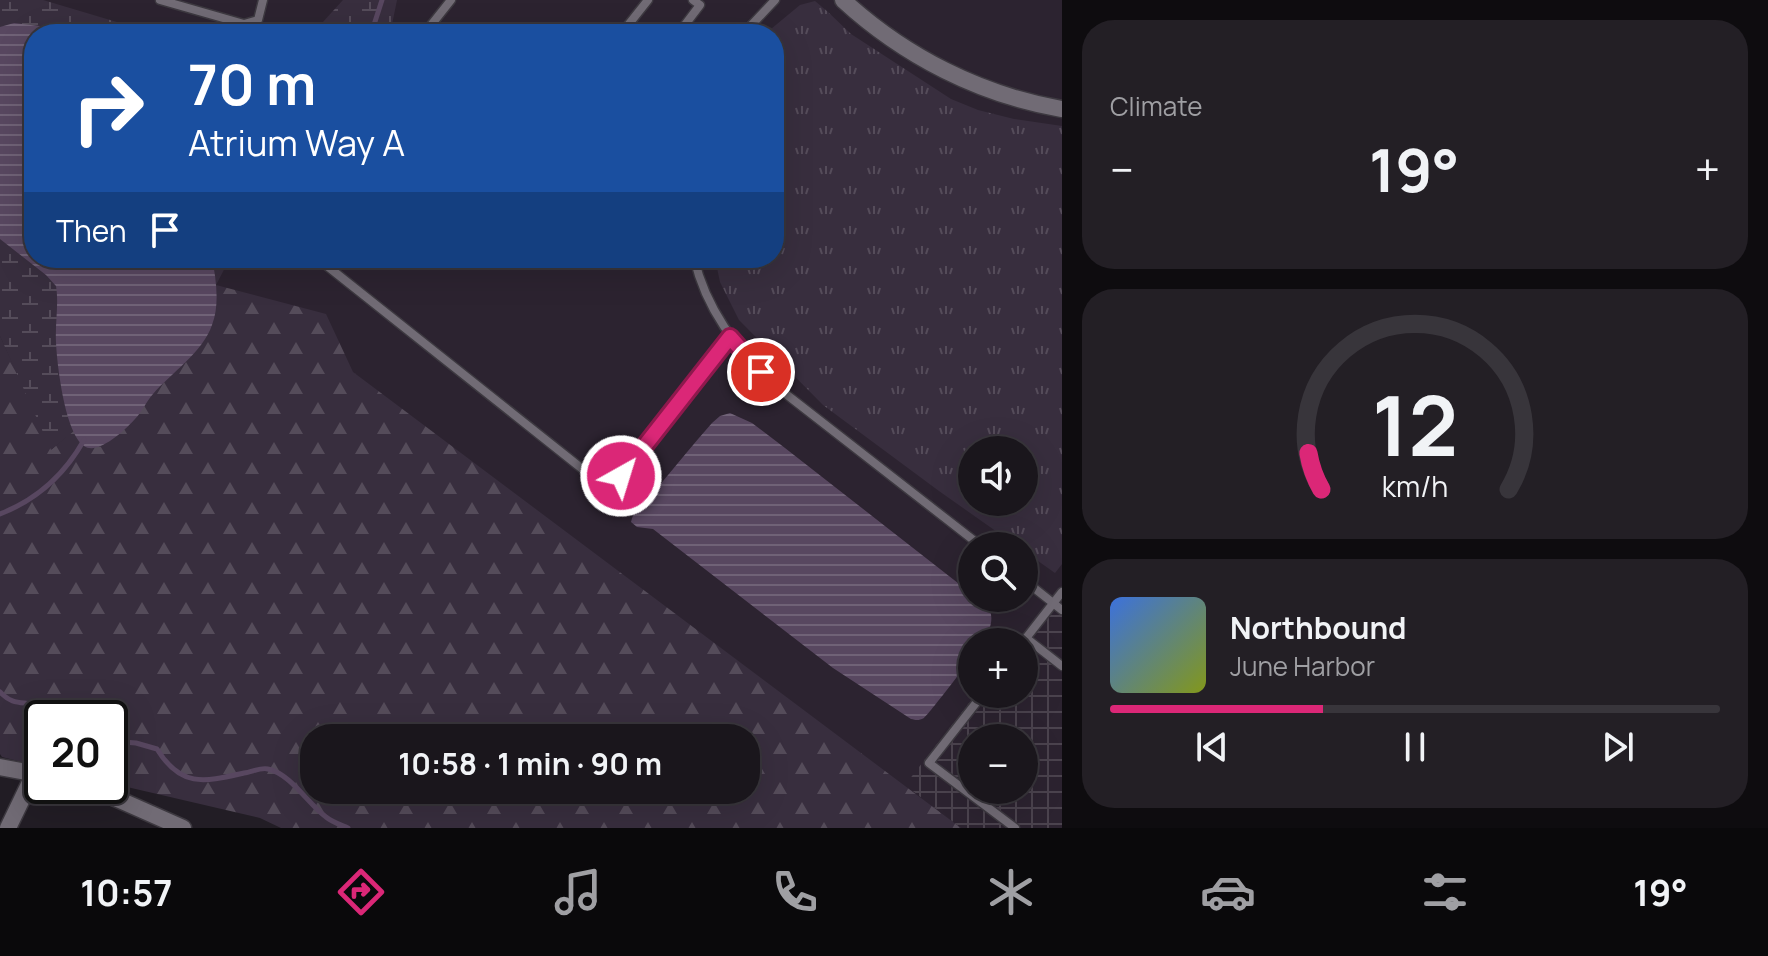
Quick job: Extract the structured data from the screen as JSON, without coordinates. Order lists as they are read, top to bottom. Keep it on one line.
{"page":{"tile":"Climate","turn":["70 m","Atrium Way A"],"heat":["−","19°","+"],"then":"Then","map_buttons":["+","−"],"song":["Northbound","June Harbor"],"limit":"20","trip":"10:58 · 1 min · 90 m","tabs":["10:57","19°"],"gauge":["12","km/h"]}}
